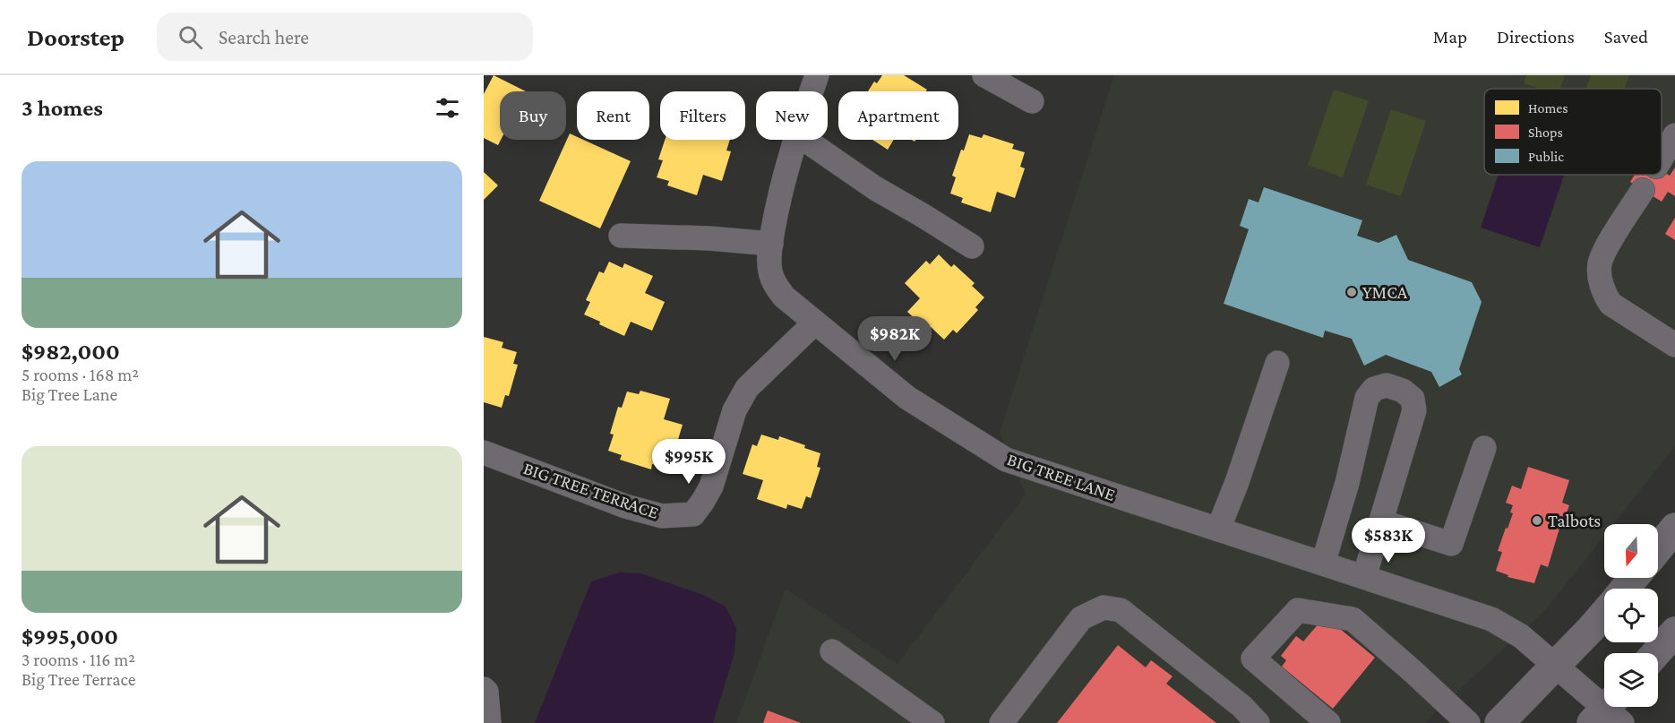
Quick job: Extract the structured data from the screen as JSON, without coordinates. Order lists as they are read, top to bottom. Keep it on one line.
{"streets":{"street":["BIG TREE LANE","BIG TREE TERRACE"]},"crossings":[["BIG TREE LANE","BIG TREE TERRACE"]],"places":["YMCA","Talbots"],"legend":["Homes","Shops","Public"],"north":"bottom","page":{"header":"Doorstep","search":"Search here","nav":["Map","Directions","Saved"],"heading":"3 homes","chip":["Buy","Rent","Filters","New","Apartment"],"list":[{"name":"$982,000","note":"5 rooms · 168 m² · Big Tree Lane"},{"name":"$995,000","note":"3 rooms · 116 m² · Big Tree Terrace"}],"price":["$982K","$995K","$583K"]}}
